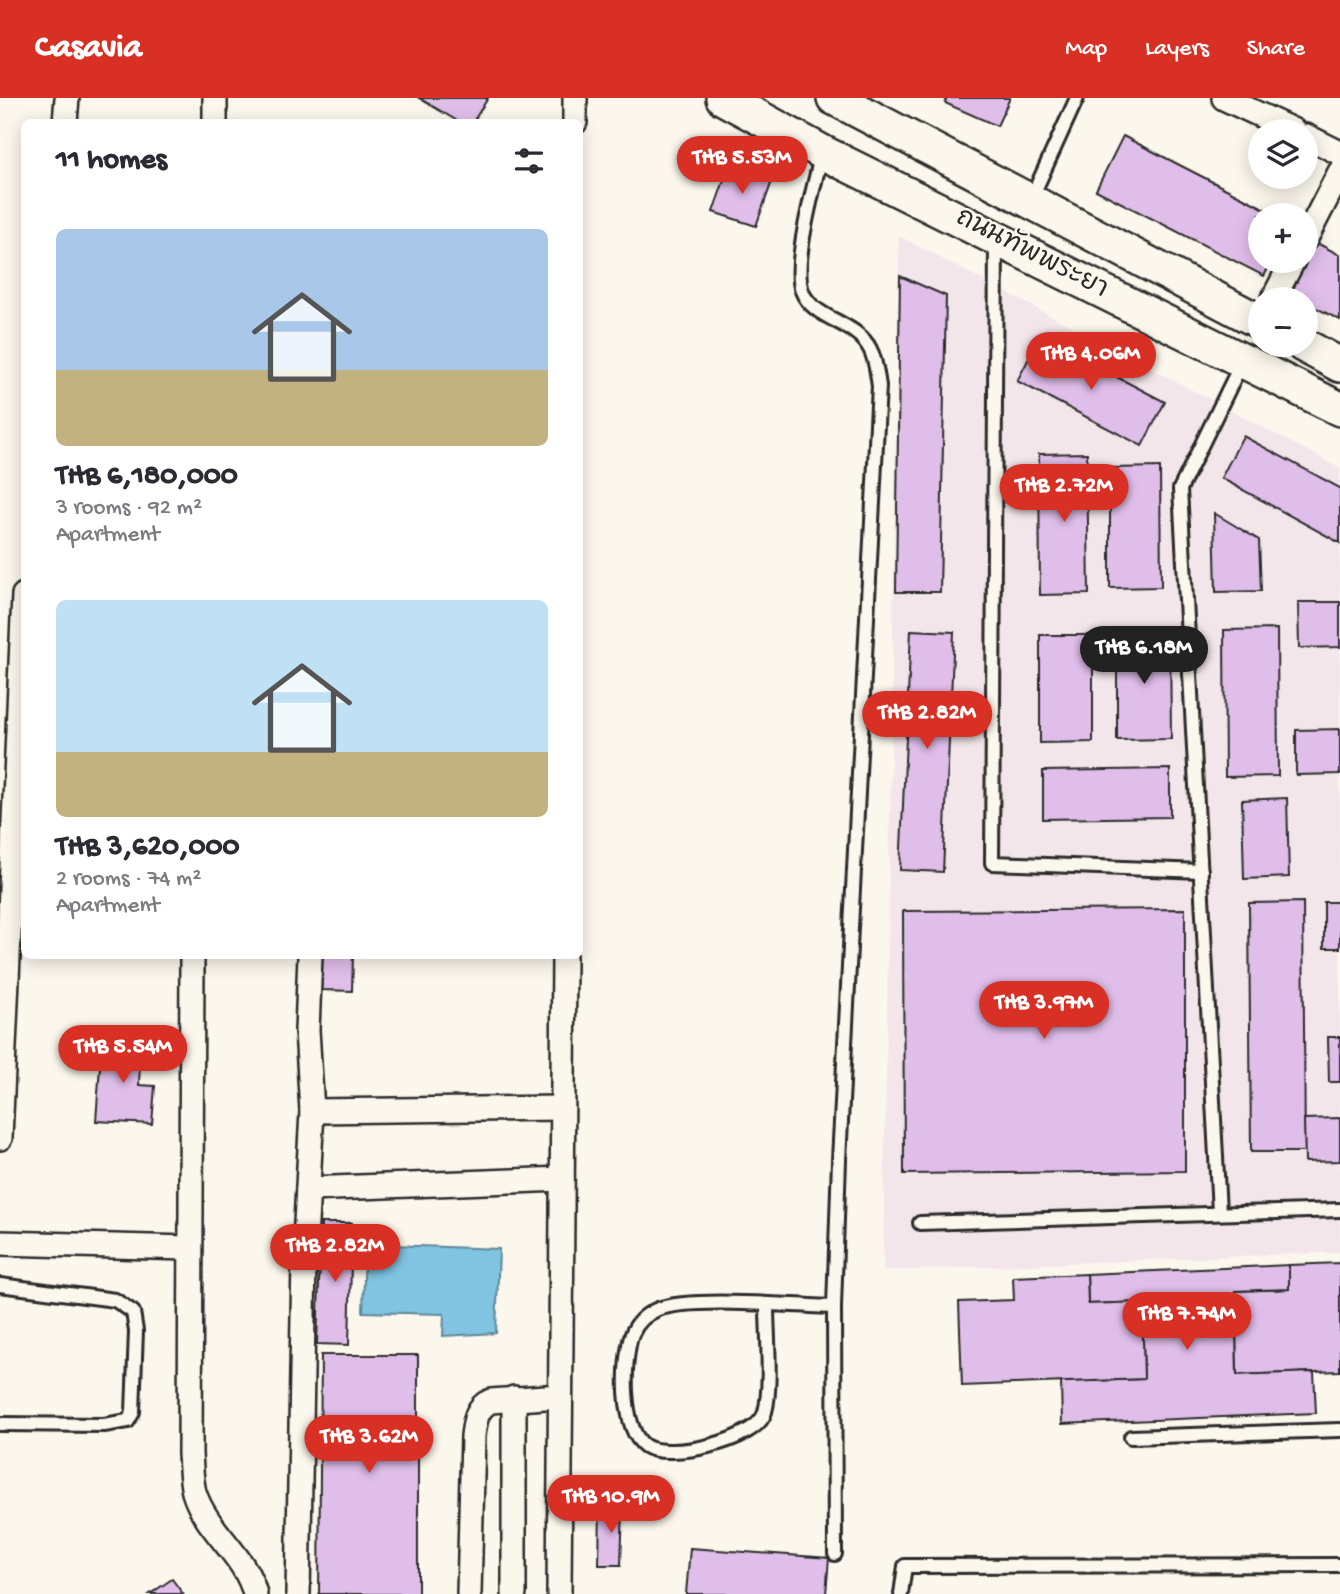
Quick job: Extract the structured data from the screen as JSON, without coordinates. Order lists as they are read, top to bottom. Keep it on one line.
{"streets":{"main road":["ถนนทัพพระยา"]},"page":{"header":"Casavia","nav":["Map","Layers","Share"],"map_buttons":["+","−"],"heading":"11 homes","price":["THB 5.53M","THB 4.06M","THB 2.72M","THB 6.18M","THB 2.82M","THB 3.97M","THB 5.54M","THB 2.82M","THB 7.74M","THB 3.62M","THB 10.9M"],"list":[{"name":"THB 6,180,000","note":"3 rooms · 92 m² · Apartment"},{"name":"THB 3,620,000","note":"2 rooms · 74 m² · Apartment"}]}}
